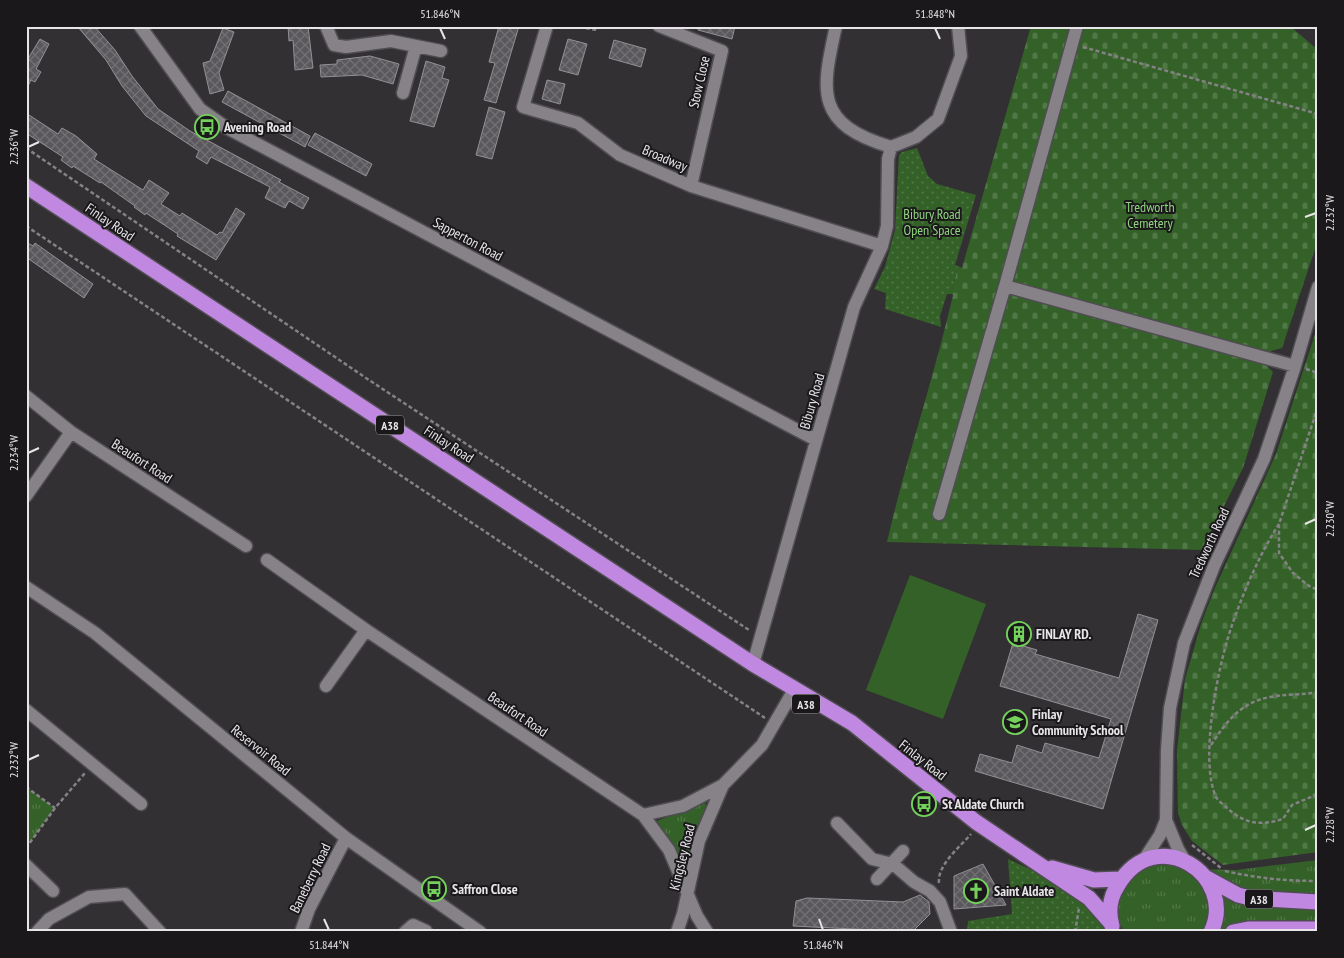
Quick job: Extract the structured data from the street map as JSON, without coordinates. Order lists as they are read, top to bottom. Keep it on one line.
{"streets":{"highway":["Finlay Road","A38"],"street":["Stow Close","Broadway","Sapperton Road","Bibury Road","Beaufort Road","Tredworth Road","Reservoir Road","Kingsley Road","Baneberry Road"]},"crossings":[["Stow Close","Broadway"],["Broadway","Bibury Road"],["Finlay Road","Bibury Road"],["Finlay Road","A38"],["Sapperton Road","Bibury Road"],["Bibury Road","A38"],["A38","Tredworth Road"],["A38","Kingsley Road"],["Beaufort Road","Kingsley Road"],["Reservoir Road","Baneberry Road"]],"parks":["Tredworth Cemetery","Bibury Road Open Space"],"places":{"bus stop":["Avening Road","St Aldate Church","Saffron Close"],"building":["FINLAY RD."],"school or university":["Finlay Community School"],"church":["Saint Aldate"]},"coordinates":["51.846°N","51.848°N","2.236°W","2.232°W","2.234°W","2.230°W","2.228°W","51.844°N"]}
